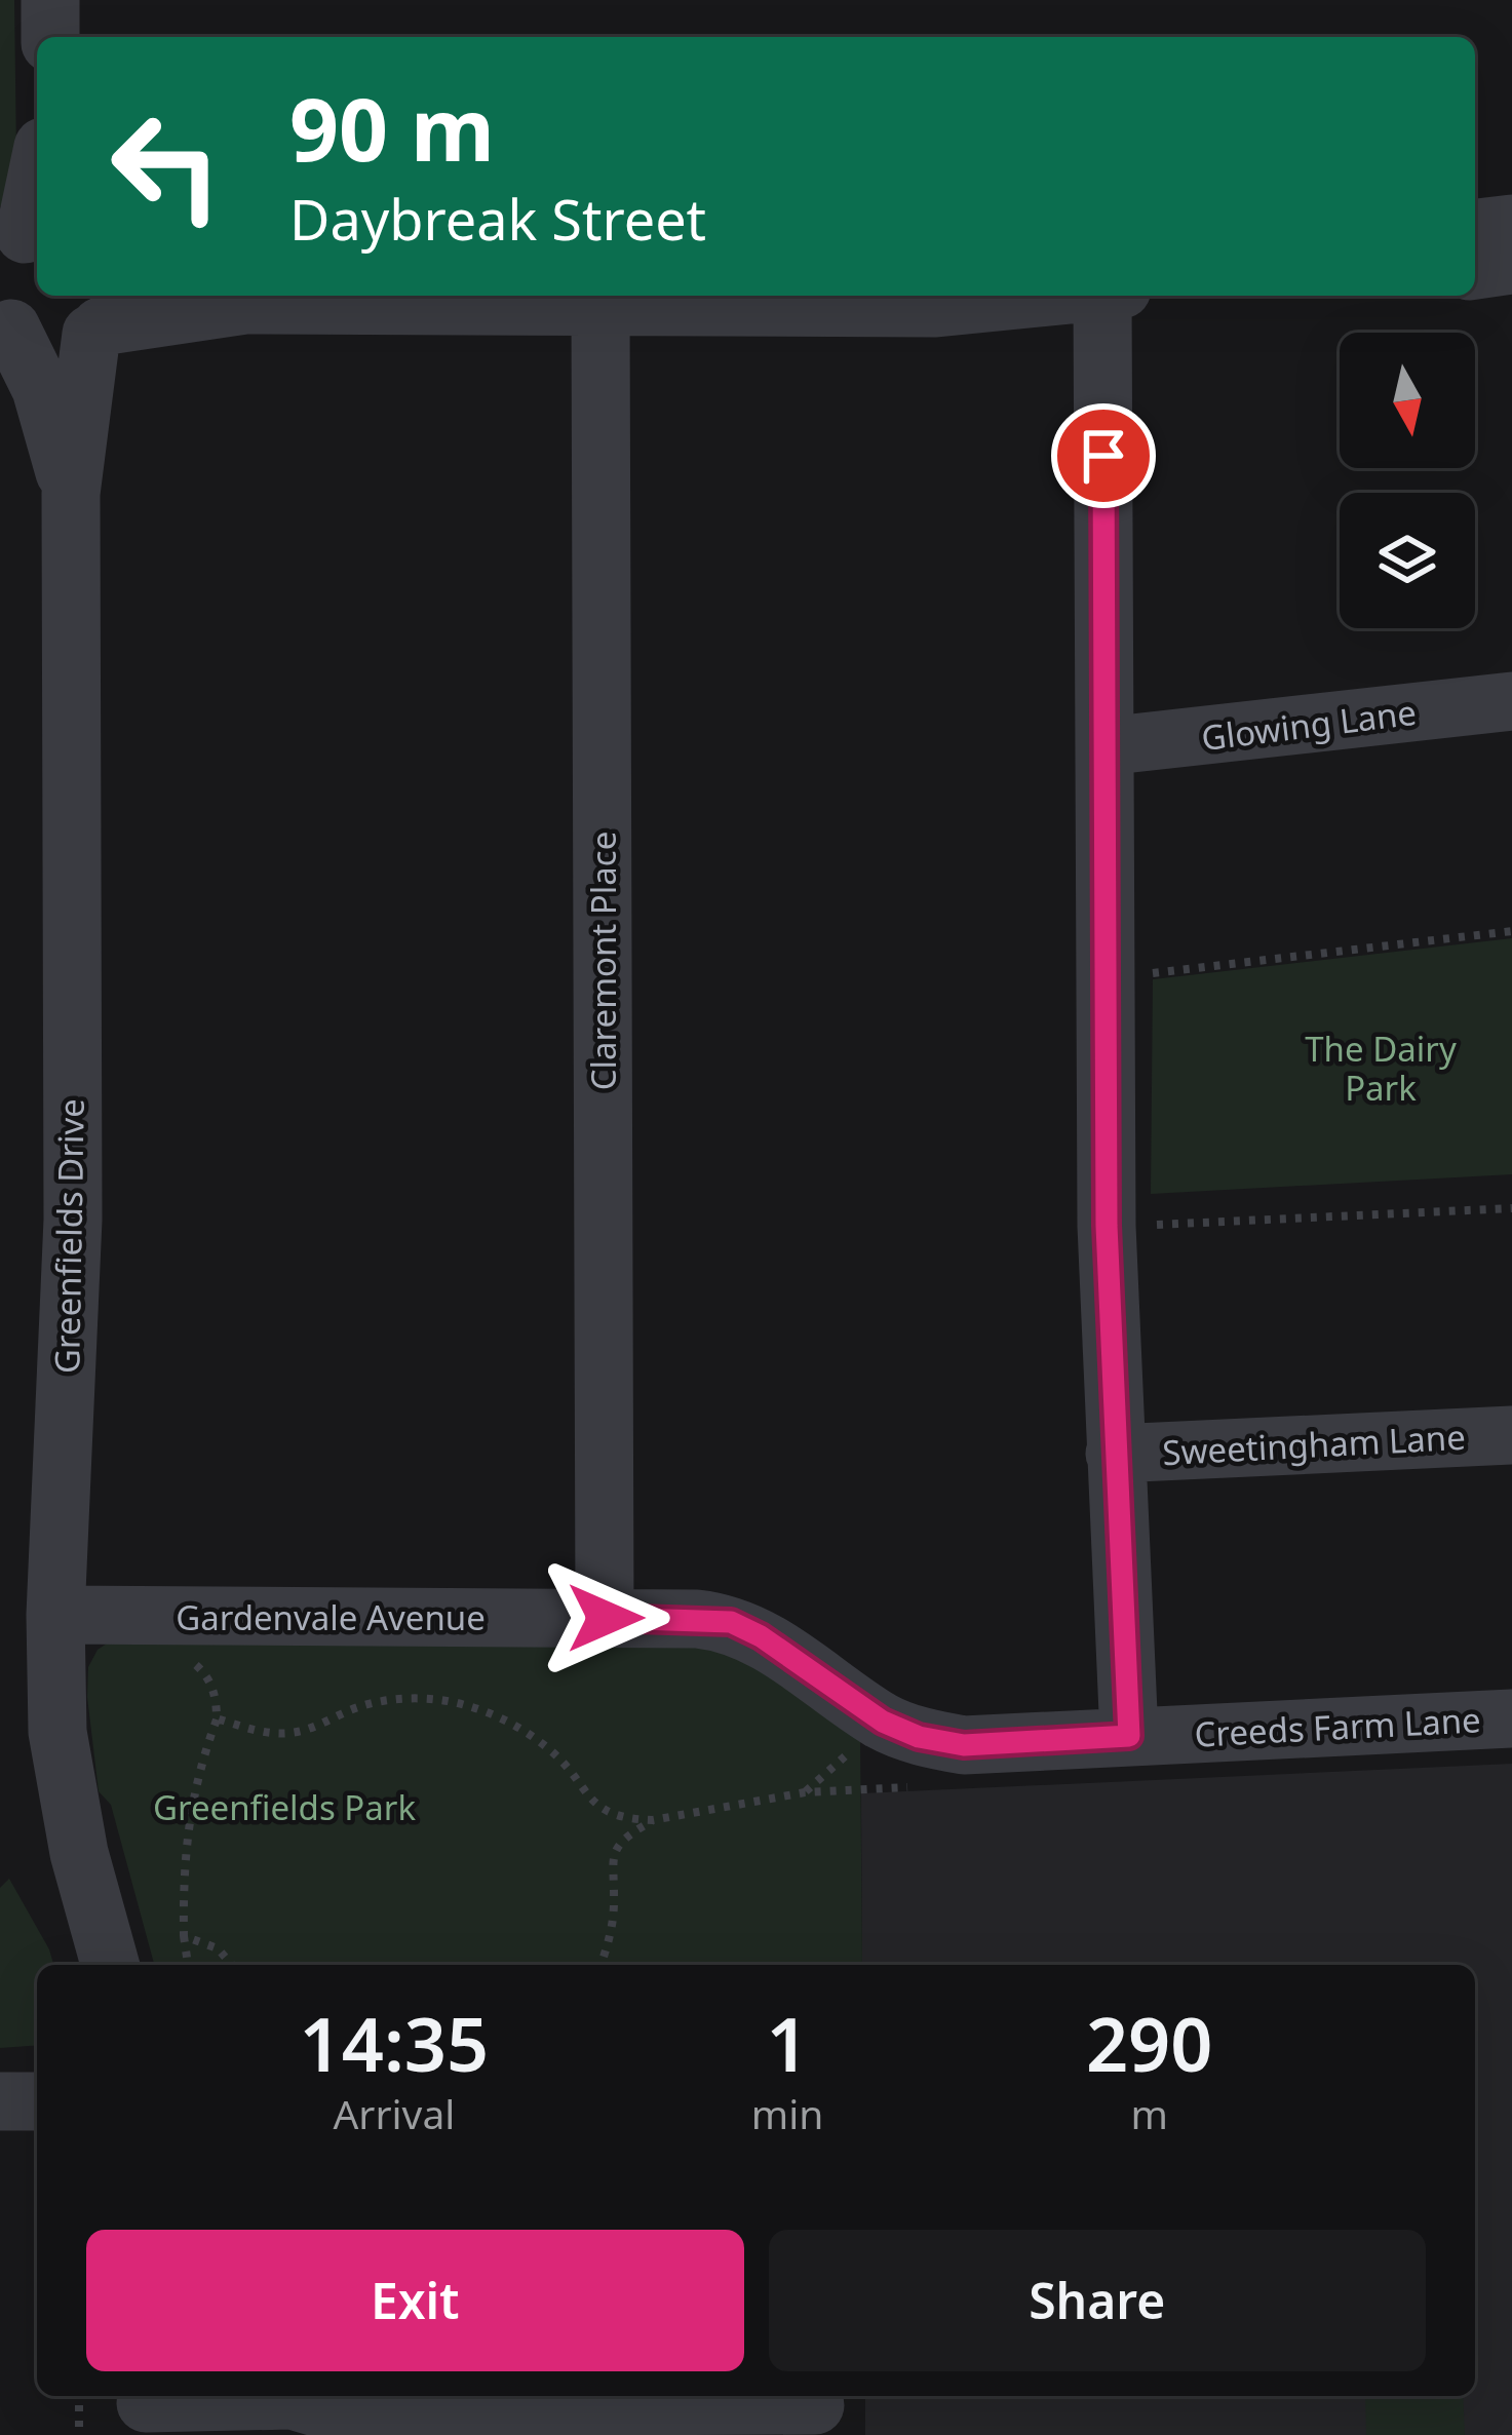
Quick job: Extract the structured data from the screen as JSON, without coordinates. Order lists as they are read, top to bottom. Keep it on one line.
{"streets":{"street":["Glowing Lane","Claremont Place","Greenfields Drive","Sweetingham Lane","Gardenvale Avenue","Creeds Farm Lane"]},"crossings":[["Claremont Place","Gardenvale Avenue"],["Claremont Place","Creeds Farm Lane"],["Greenfields Drive","Gardenvale Avenue"],["Gardenvale Avenue","Creeds Farm Lane"]],"parks":["The Dairy Park","Greenfields Park"],"north":"bottom","page":{"turn":["90 m","Daybreak Street"],"eta":["14:35","Arrival","1","min","290","m"],"buttons":["Exit","Share"]}}
